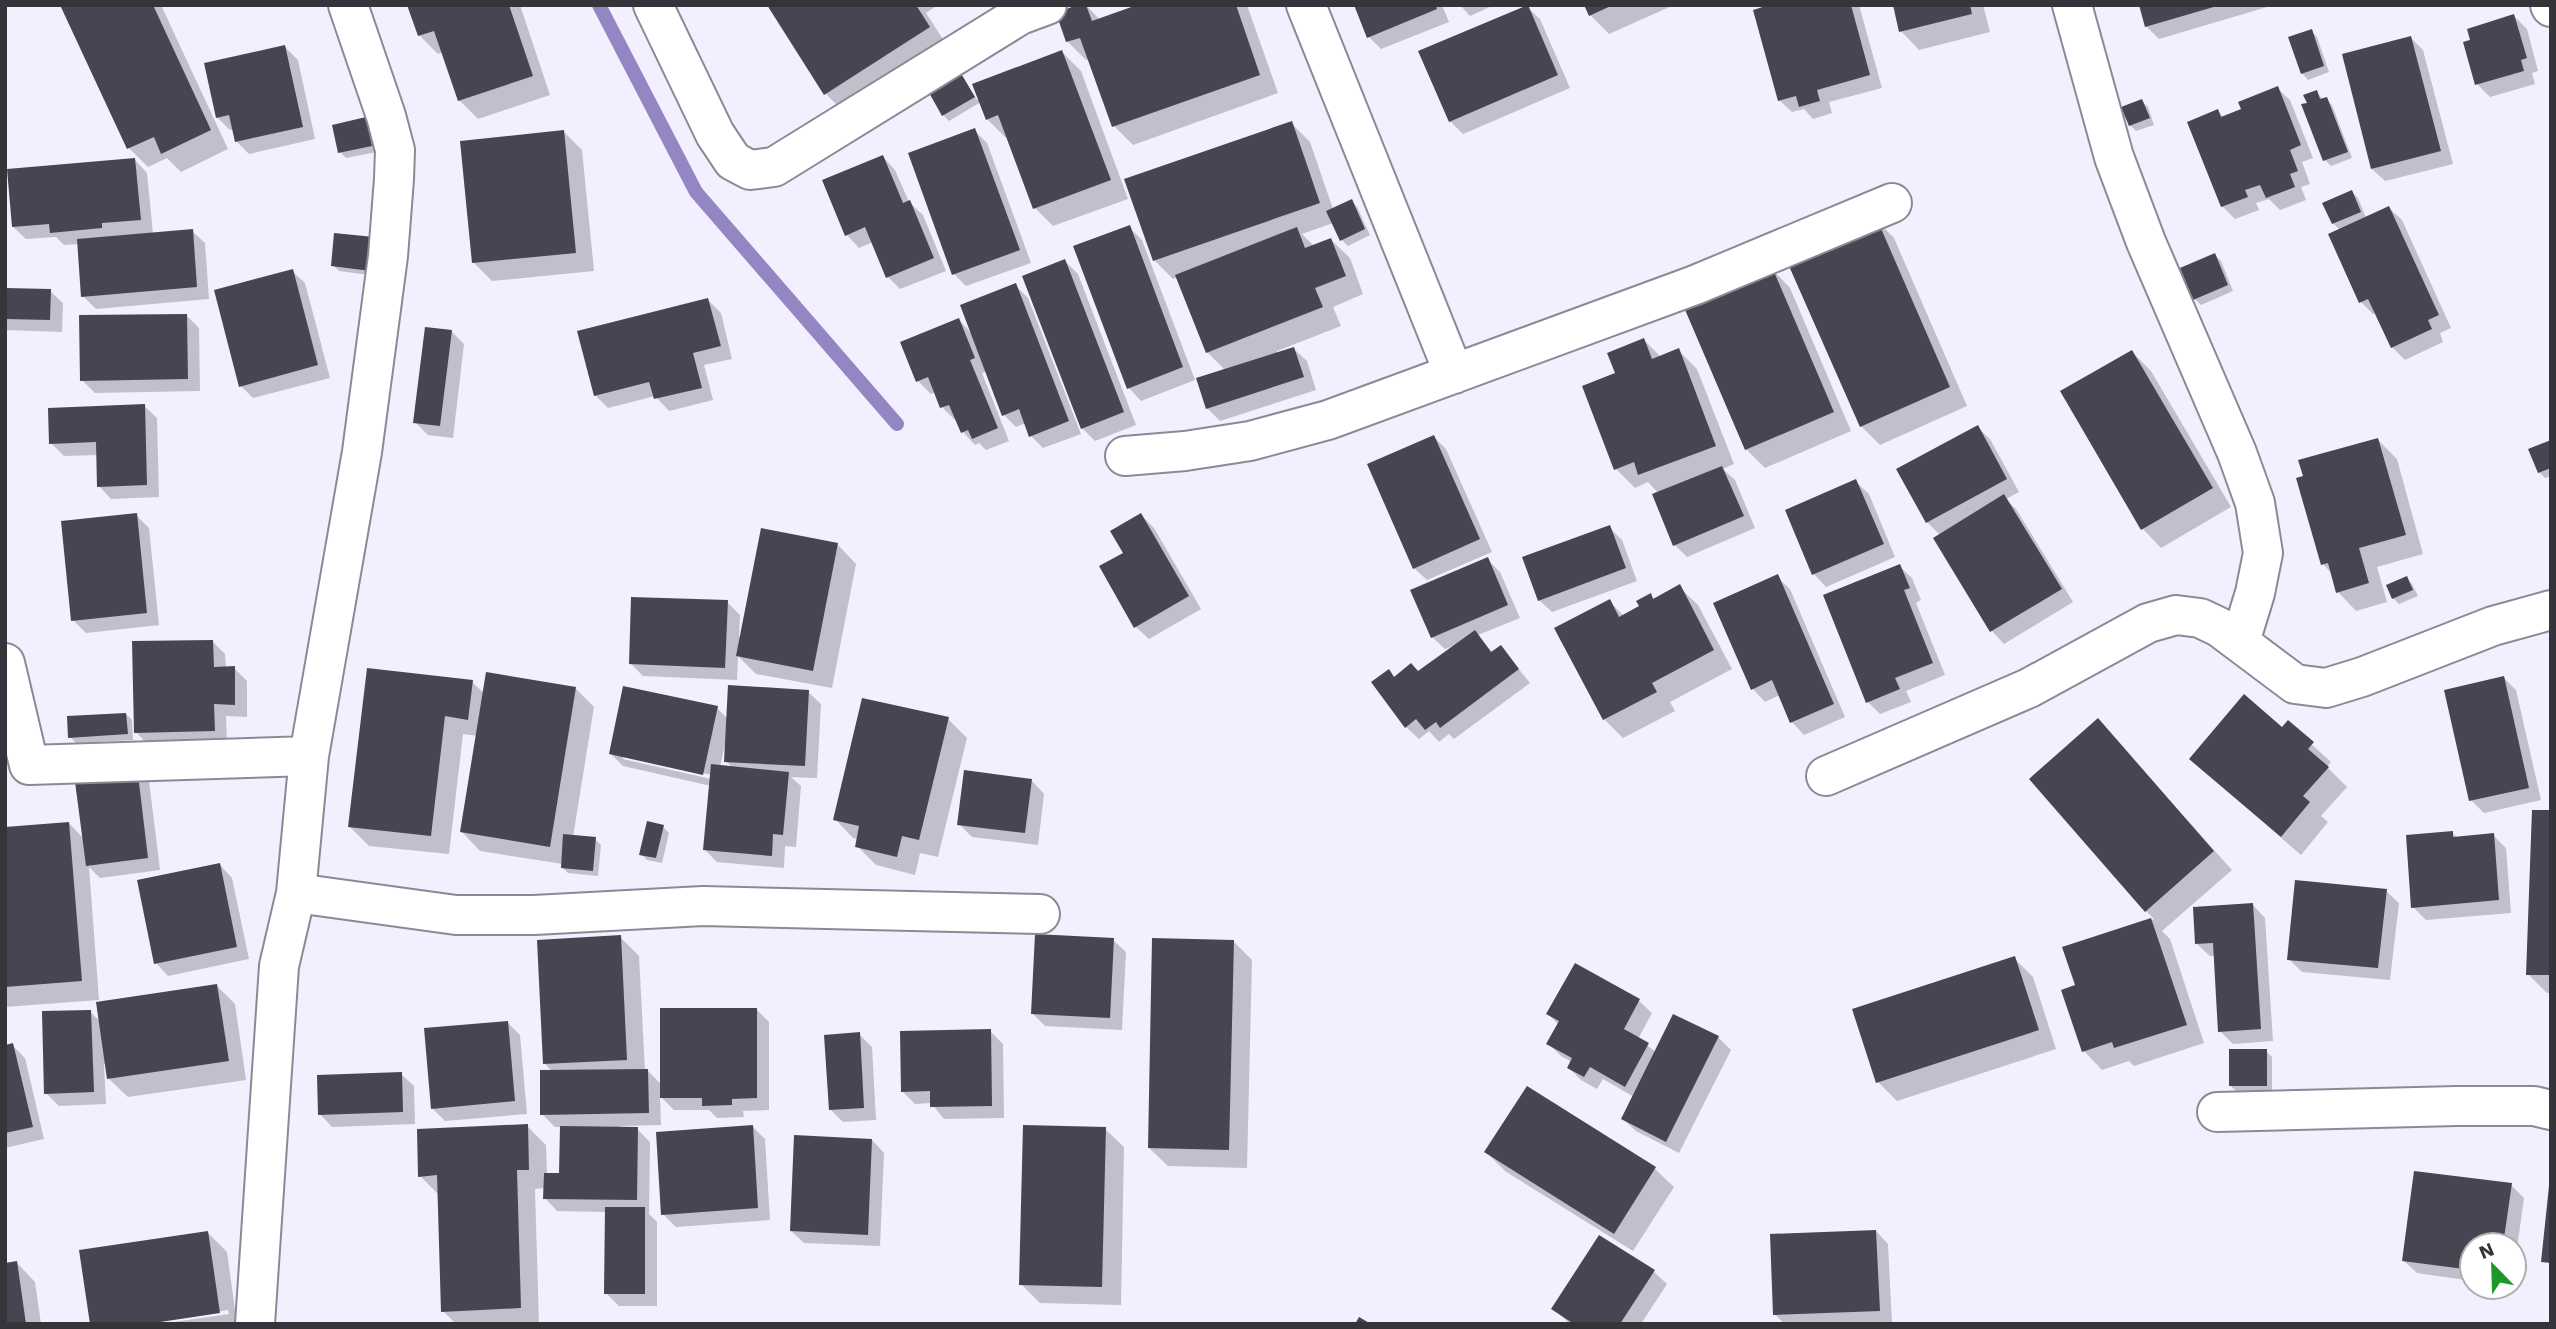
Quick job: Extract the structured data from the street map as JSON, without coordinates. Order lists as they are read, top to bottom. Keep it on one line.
{"north":"top left"}
